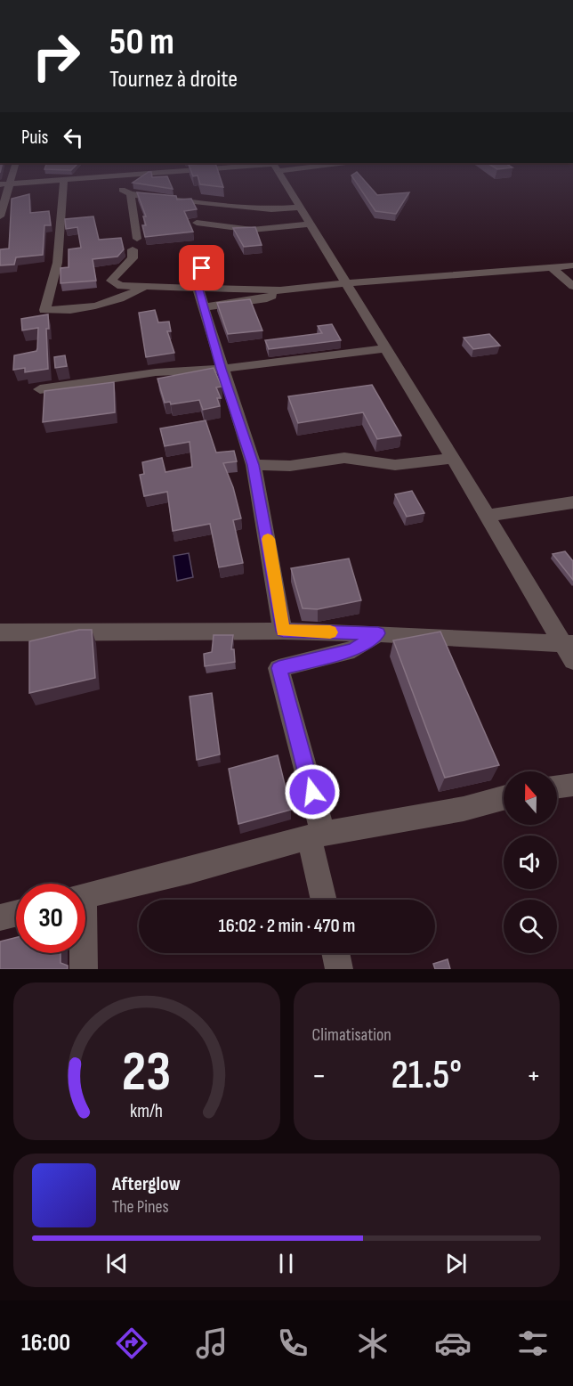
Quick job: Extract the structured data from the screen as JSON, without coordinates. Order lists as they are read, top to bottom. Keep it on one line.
{"north":"top","page":{"turn":["50 m","Tournez à droite"],"then":"Puis","limit":"30","trip":"16:02 · 2 min · 470 m","tile":"Climatisation","heat":["−","21.5°","+"],"song":["Afterglow","The Pines"],"tabs":"16:00","gauge":["23","km/h"]}}
